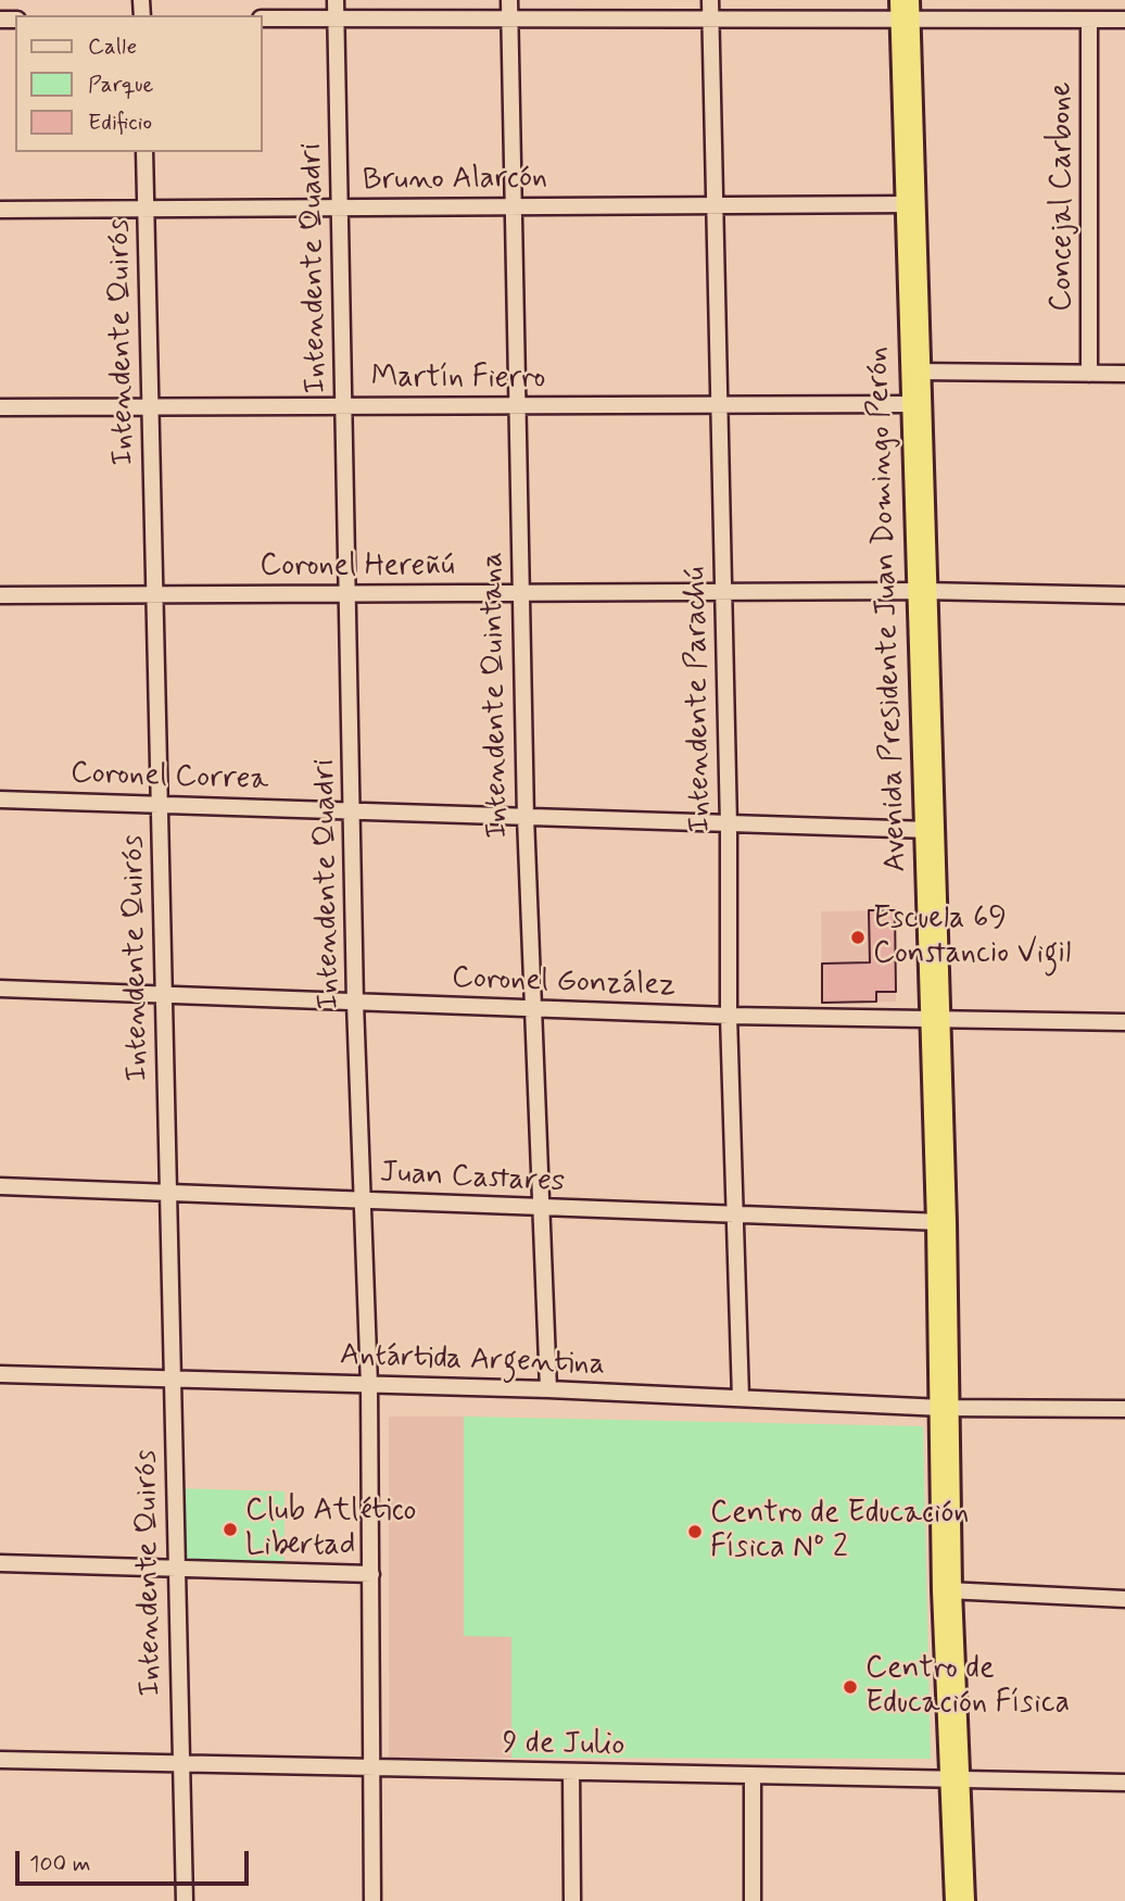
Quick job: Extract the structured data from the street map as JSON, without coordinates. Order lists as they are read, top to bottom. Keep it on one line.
{"streets":{"highway":["Avenida Presidente Juan Domingo Perón"],"street":["Bruno Alarcón","Concejal Carbone","Intendente Quadri","Intendente Quirós","Martín Fierro","Coronel Hereñú","Intendente Quintana","Intendente Parachú","Coronel Correa","Coronel González","Juan Castares","Antártida Argentina","9 de Julio"]},"crossings":[["Bruno Alarcón","Intendente Quadri"],["Bruno Alarcón","Intendente Quirós"],["Bruno Alarcón","Avenida Presidente Juan Domingo Perón"],["Bruno Alarcón","Intendente Quintana"],["Bruno Alarcón","Intendente Parachú"],["Intendente Quadri","Martín Fierro"],["Intendente Quadri","Coronel Hereñú"],["Intendente Quadri","Coronel Correa"],["Intendente Quadri","Coronel González"],["Intendente Quadri","Juan Castares"],["Intendente Quadri","Antártida Argentina"],["Intendente Quadri","9 de Julio"],["Intendente Quirós","Martín Fierro"],["Intendente Quirós","Coronel Hereñú"],["Intendente Quirós","Coronel Correa"],["Intendente Quirós","Coronel González"],["Intendente Quirós","Juan Castares"],["Intendente Quirós","Antártida Argentina"],["Intendente Quirós","9 de Julio"],["Martín Fierro","Avenida Presidente Juan Domingo Perón"],["Martín Fierro","Intendente Quintana"],["Martín Fierro","Intendente Parachú"],["Coronel Hereñú","Avenida Presidente Juan Domingo Perón"],["Coronel Hereñú","Intendente Quintana"],["Coronel Hereñú","Intendente Parachú"],["Avenida Presidente Juan Domingo Perón","Coronel Correa"],["Avenida Presidente Juan Domingo Perón","Coronel González"],["Avenida Presidente Juan Domingo Perón","Juan Castares"],["Avenida Presidente Juan Domingo Perón","Antártida Argentina"],["Avenida Presidente Juan Domingo Perón","9 de Julio"],["Intendente Quintana","Coronel Correa"],["Intendente Quintana","Coronel González"],["Intendente Quintana","Juan Castares"],["Intendente Quintana","Antártida Argentina"],["Intendente Parachú","Coronel Correa"],["Intendente Parachú","Coronel González"],["Intendente Parachú","Juan Castares"],["Intendente Parachú","Antártida Argentina"]],"places":["Escuela 69 Constancio Vigil","Club Atlético Libertad","Centro de Educación Física Nº 2","Centro de Educación Física"],"legend":["Calle","Parque","Edificio"],"scale_bar":"100 m"}
